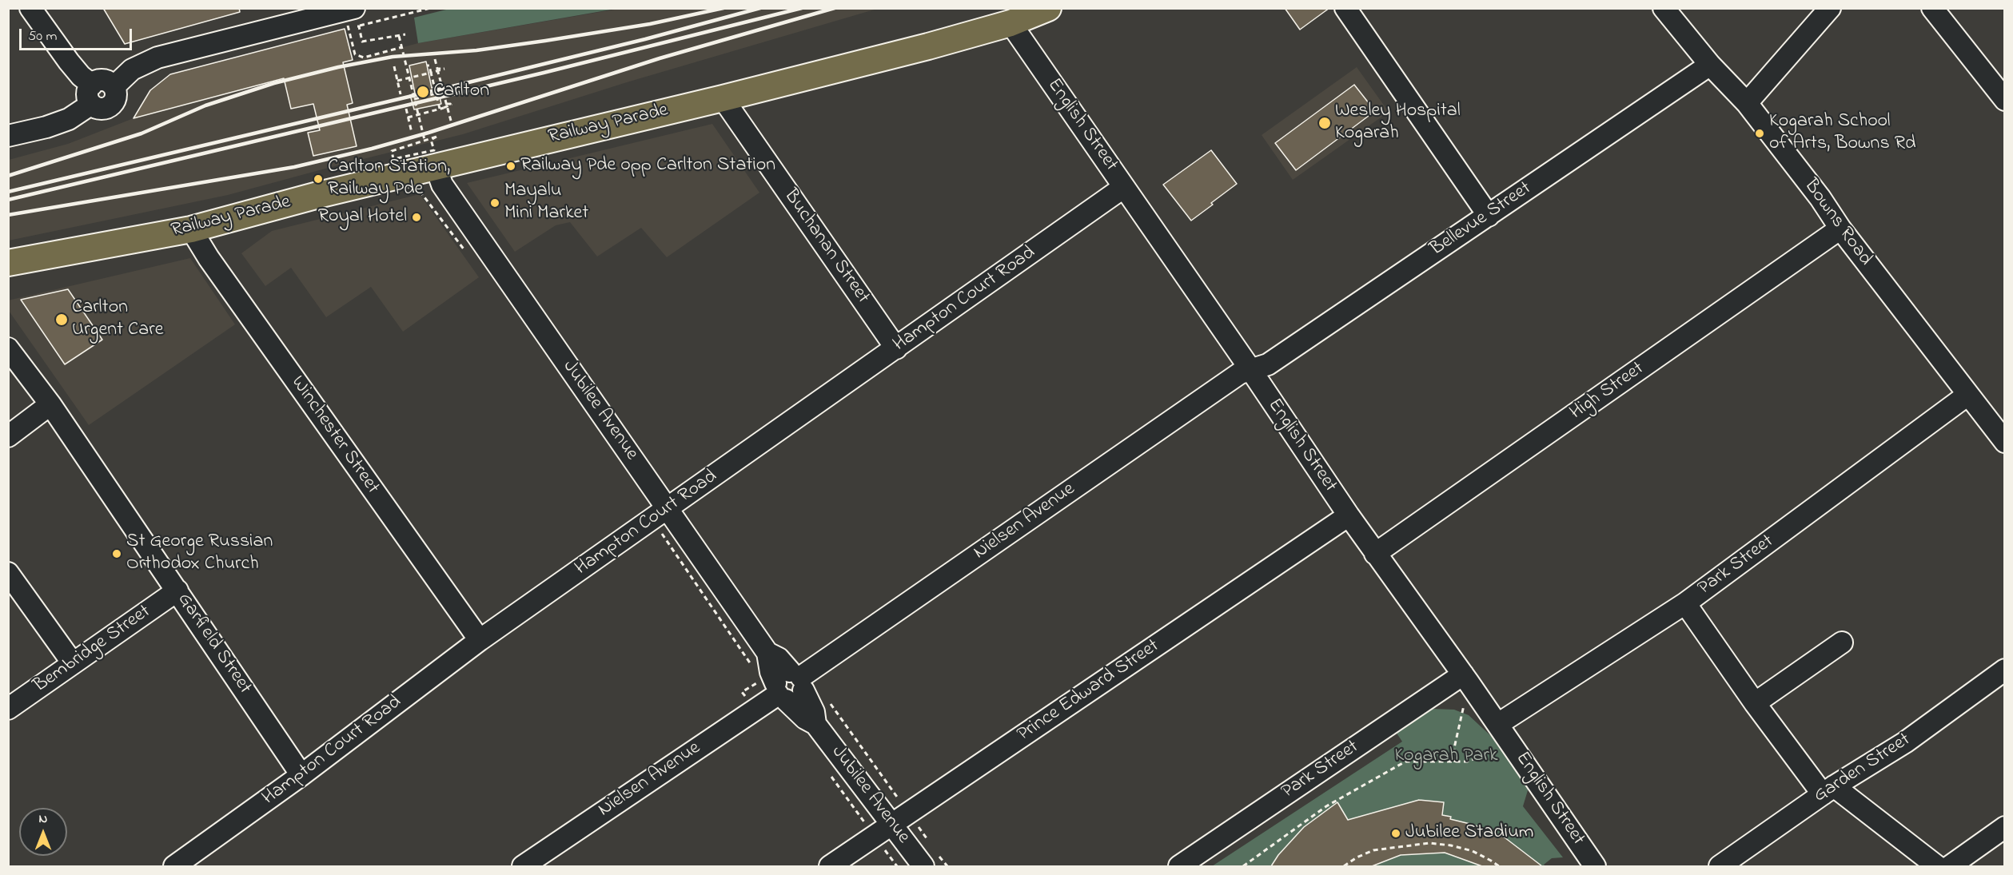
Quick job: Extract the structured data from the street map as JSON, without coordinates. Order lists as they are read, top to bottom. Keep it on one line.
{"streets":{"main road":["Railway Parade"],"street":["English Street","Bellevue Street","Bowns Road","Buchanan Street","Hampton Court Road","High Street","Jubilee Avenue","Winchester Street","Nielsen Avenue","Park Street","Garfield Street","Bembridge Street","Prince Edward Street","Garden Street"]},"crossings":[["Railway Parade","English Street"],["Railway Parade","Buchanan Street"],["Railway Parade","Jubilee Avenue"],["Railway Parade","Winchester Street"],["English Street","Bellevue Street"],["English Street","Hampton Court Road"],["English Street","High Street"],["English Street","Nielsen Avenue"],["English Street","Park Street"],["English Street","Prince Edward Street"],["Bellevue Street","Bowns Road"],["Bellevue Street","Nielsen Avenue"],["Bowns Road","High Street"],["Bowns Road","Park Street"],["Buchanan Street","Hampton Court Road"],["Hampton Court Road","Jubilee Avenue"],["Hampton Court Road","Winchester Street"],["Hampton Court Road","Garfield Street"],["Jubilee Avenue","Nielsen Avenue"],["Jubilee Avenue","Prince Edward Street"],["Garfield Street","Bembridge Street"]],"parks":["Kogarah Park"],"places":["Carlton","Wesley Hospital Kogarah","Kogarah School of Arts, Bowns Rd","Railway Pde opp Carlton Station","Carlton Station, Railway Pde","Mayalu Mini Market","Royal Hotel","Carlton Urgent Care","St George Russian Orthodox Church","Jubilee Stadium"],"scale_bar":"50 m","north":"top"}
